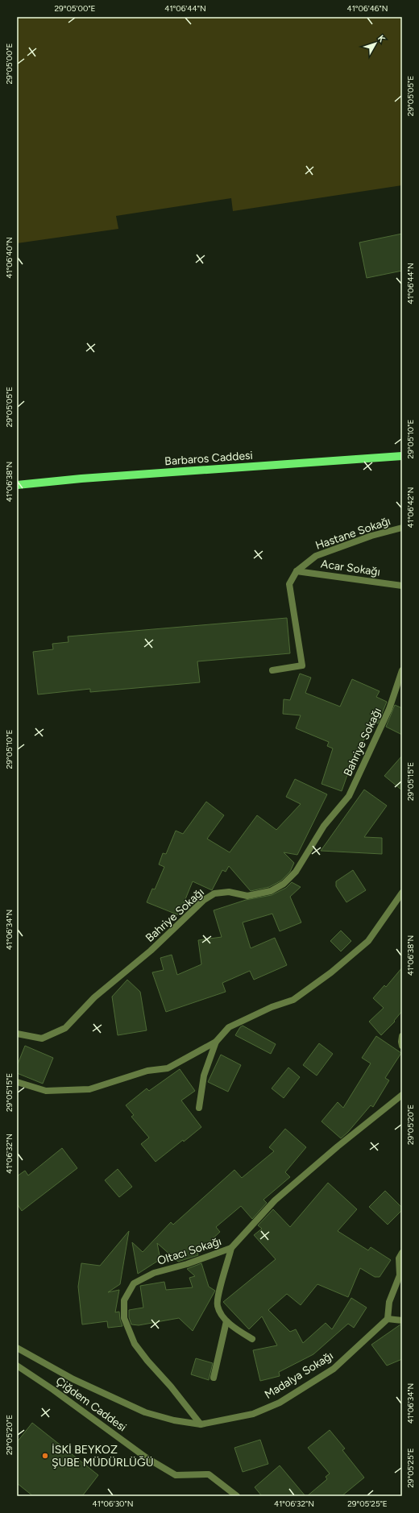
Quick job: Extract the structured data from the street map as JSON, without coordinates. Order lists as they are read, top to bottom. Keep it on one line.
{"streets":{"main road":["Barbaros Caddesi"],"street":["Hastane Sokağı","Acar Sokağı","Bahriye Sokağı","Oltacı Sokağı","Madalya Sokağı","Çiğdem Caddesi"]},"crossings":[["Hastane Sokağı","Acar Sokağı"],["Oltacı Sokağı","Madalya Sokağı"]],"places":["İSKİ BEYKOZ ŞUBE MÜDÜRLÜĞÜ"],"north":"top right","coordinates":["29°05'00\"E","41°06'44\"N","41°06'46\"N","29°05'05\"E","41°06'40\"N","29°05'10\"E","41°06'38\"N","41°06'42\"N","29°05'15\"E","41°06'34\"N","29°05'20\"E","41°06'32\"N","29°05'25\"E","41°06'30\"N"]}
